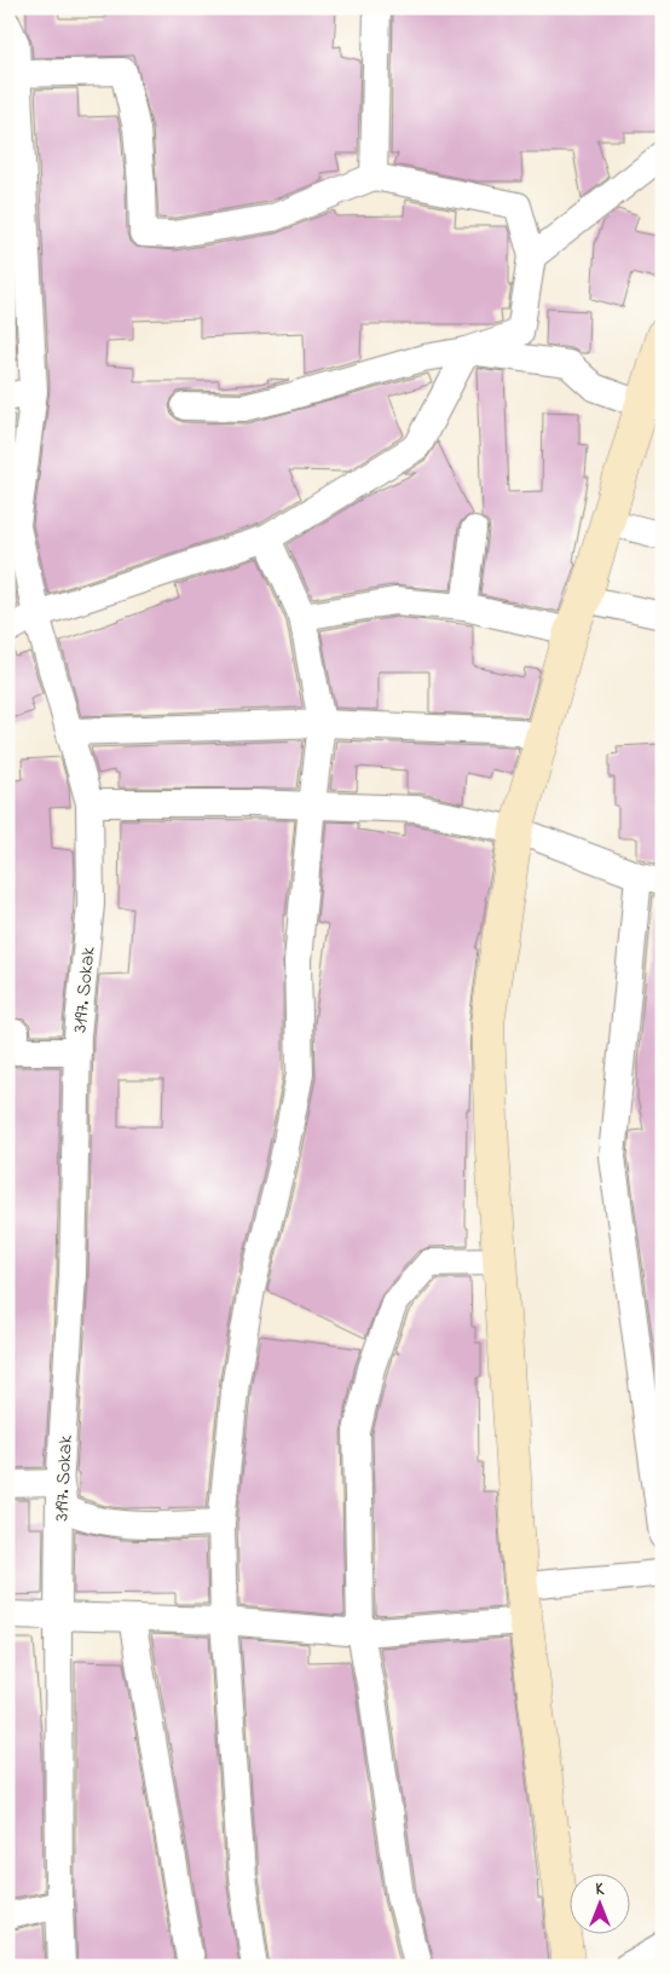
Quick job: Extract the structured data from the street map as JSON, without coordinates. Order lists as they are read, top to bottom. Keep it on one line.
{"streets":{"street":["3197. Sokak"]},"north":"top"}
